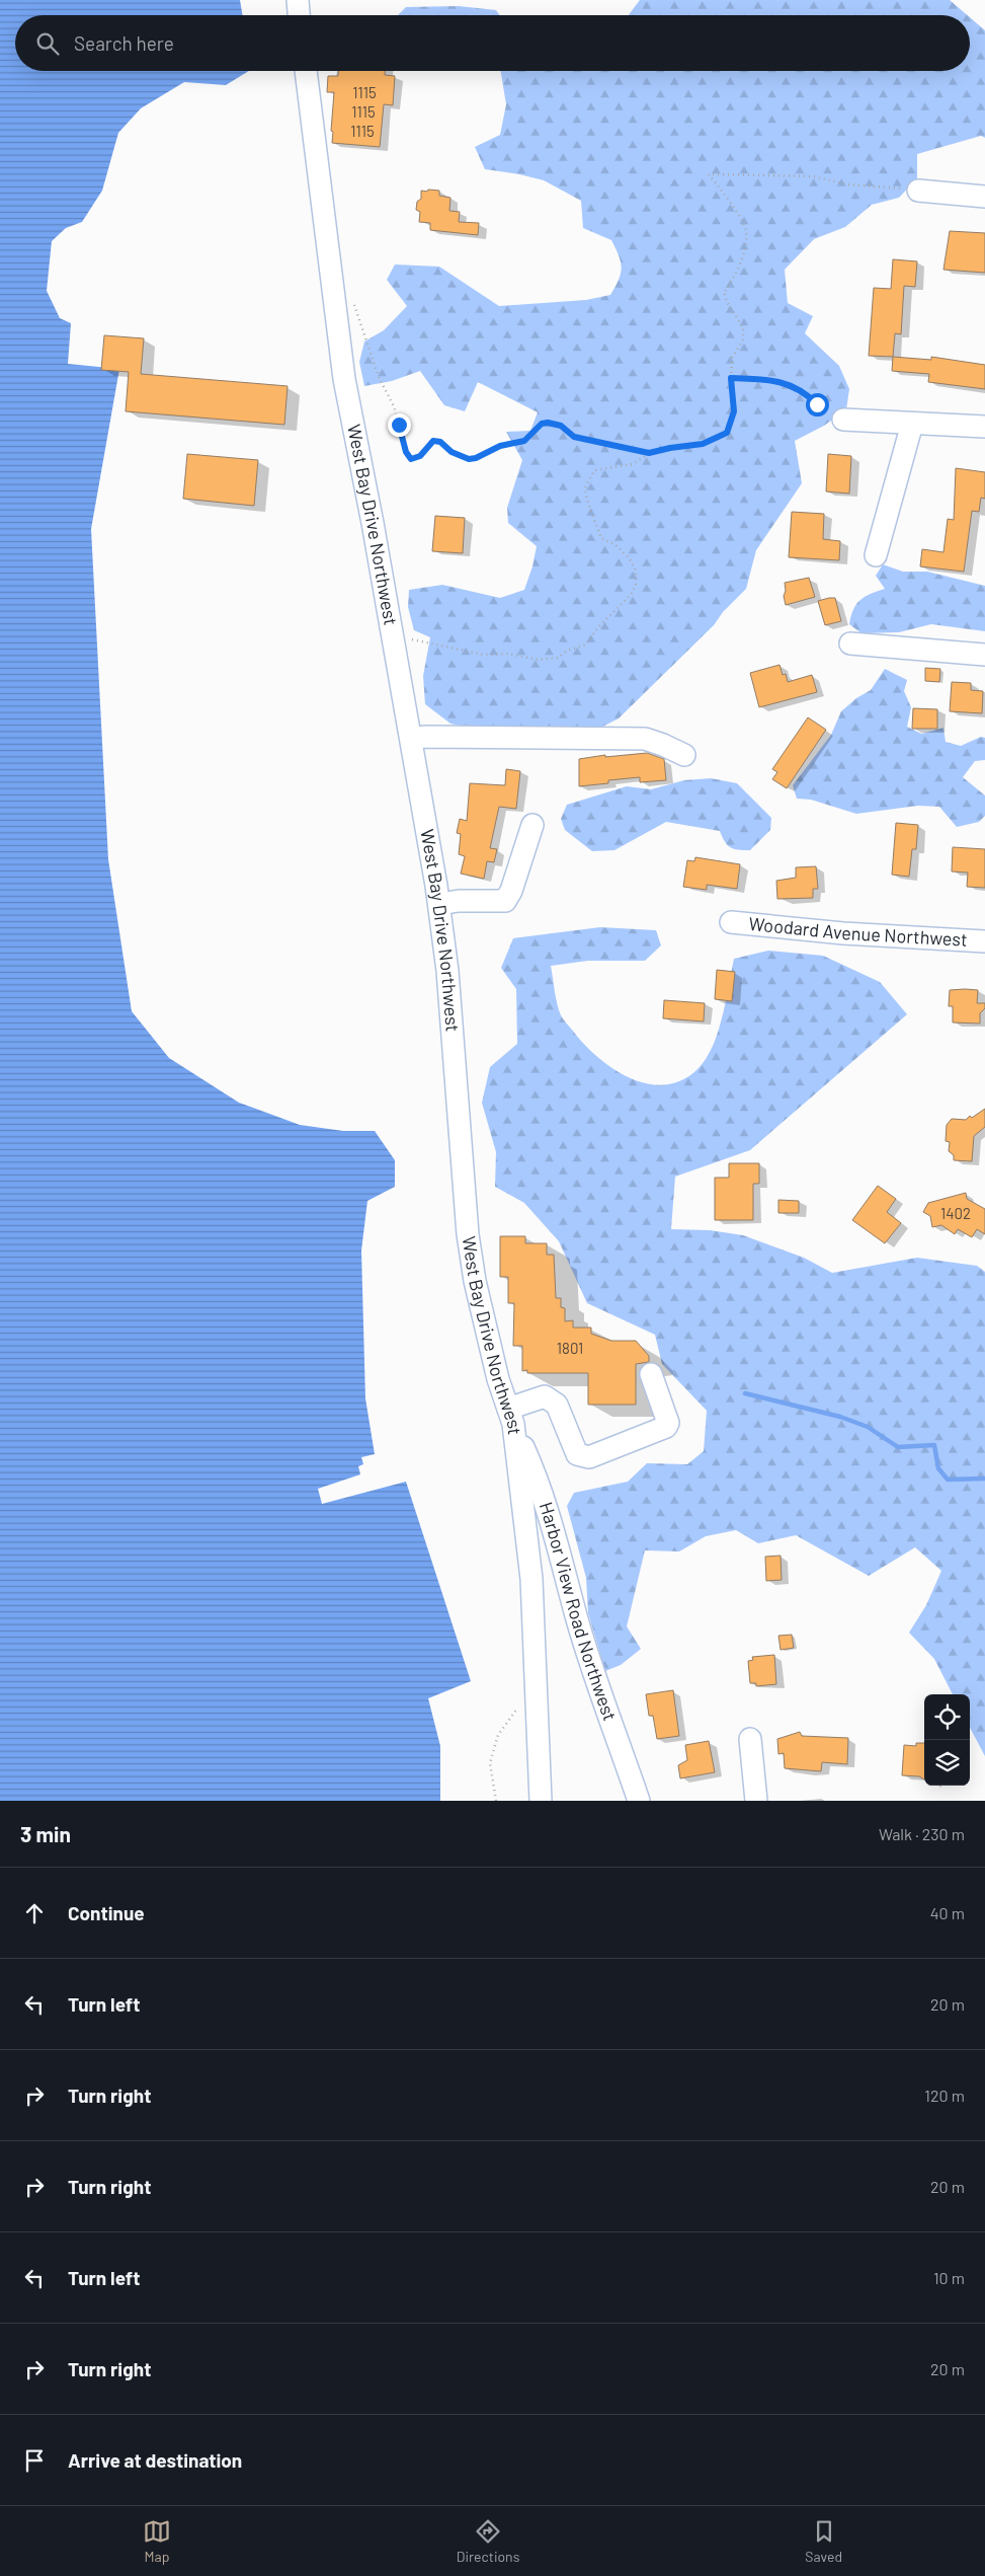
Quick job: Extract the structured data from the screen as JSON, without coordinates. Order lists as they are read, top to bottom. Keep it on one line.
{"streets":{"street":["West Bay Drive Northwest","Woodard Avenue Northwest","Harbor View Road Northwest"]},"crossings":[["West Bay Drive Northwest","Harbor View Road Northwest"]],"house_numbers":["1115","1115","1115","1402","1801"],"page":{"search":"Search here","heading":["3 min","Walk · 230 m"],"list":[["Continue","40 m"],["Turn left","20 m"],["Turn right","120 m"],["Turn right","20 m"],["Turn left","10 m"],["Turn right","20 m"],"Arrive at destination"],"nav":["Map","Directions","Saved"]}}
